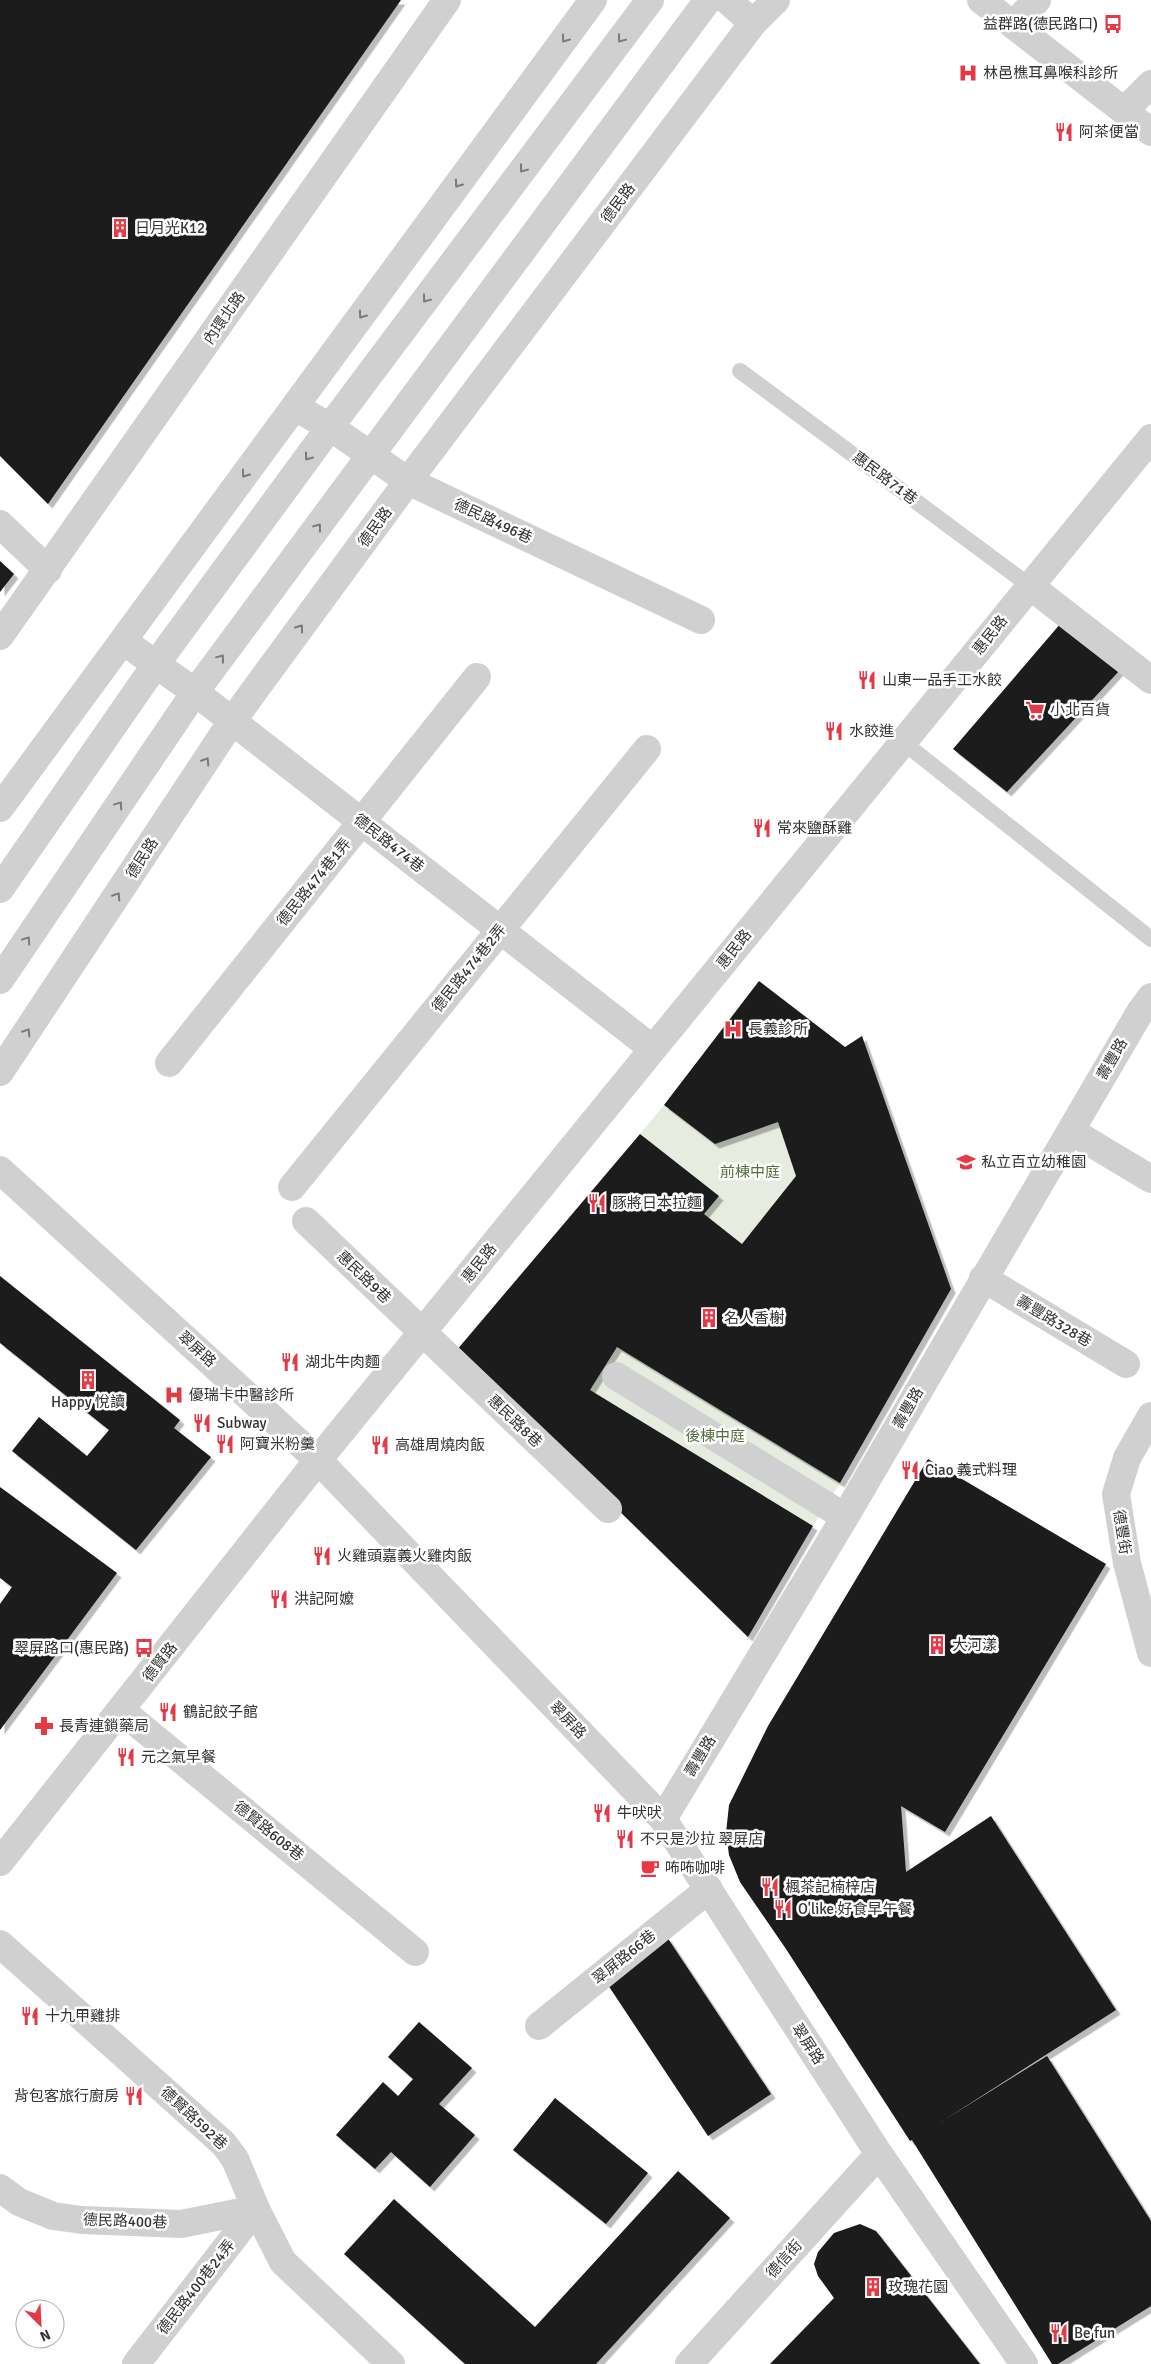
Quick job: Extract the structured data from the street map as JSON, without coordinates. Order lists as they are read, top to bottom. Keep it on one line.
{"streets":{"street":["德民路","內環北路","德民路496巷","惠民路","德民路474巷","德民路474巷1弄","德民路474巷2弄","壽豐路","惠民路9巷","壽豐路328巷","翠屏路","惠民路8巷","德豐街","德賢路","德賢路608巷","翠屏路66巷","德賢路592巷","德民路400巷","德信街","德民路400巷24弄"],"lane":["惠民路71巷"]},"crossings":[["德民路","德民路496巷"],["德民路","德民路474巷"],["惠民路71巷","惠民路"],["惠民路","德民路474巷"],["惠民路","惠民路9巷"],["惠民路","翠屏路"],["惠民路","惠民路8巷"],["惠民路","德賢路"],["德民路474巷","德民路474巷1弄"],["德民路474巷","德民路474巷2弄"],["壽豐路","壽豐路328巷"],["壽豐路","翠屏路"],["惠民路9巷","惠民路8巷"],["翠屏路","德賢路"],["翠屏路","翠屏路66巷"],["翠屏路","德信街"],["德賢路","德賢路608巷"],["德賢路592巷","德民路400巷"],["德賢路592巷","德民路400巷24弄"],["德民路400巷","德民路400巷24弄"]],"parks":["前棟中庭","後棟中庭"],"places":{"bus stop":["益群路(德民路口)","翠屏路口(惠民路)"],"hospital":["林邑樵耳鼻喉科診所","長義診所","優瑞卡中醫診所"],"restaurant":["阿茶便當","山東一品手工水餃","水餃進","常來鹽酥雞","豚將日本拉麵","湖北牛肉麵","Subway","阿寶米粉羹","高雄周燒肉飯","Ciao 義式料理","火雞頭嘉義火雞肉飯","洪記阿嬤","鶴記餃子館","元之氣早餐","牛吠吠","不只是沙拉 翠屏店","楓茶記楠梓店","O'like 好食早午餐","十九甲雞排","背包客旅行廚房","Be fun"],"building":["日月光K12","名人香榭","Happy 悅讀","大河漾","玫瑰花園"],"supermarket":["小北百貨"],"school or university":["私立百立幼稚園"],"pharmacy":["長青連鎖藥局"],"cafe":["咘咘咖啡"]},"north":"bottom right"}
